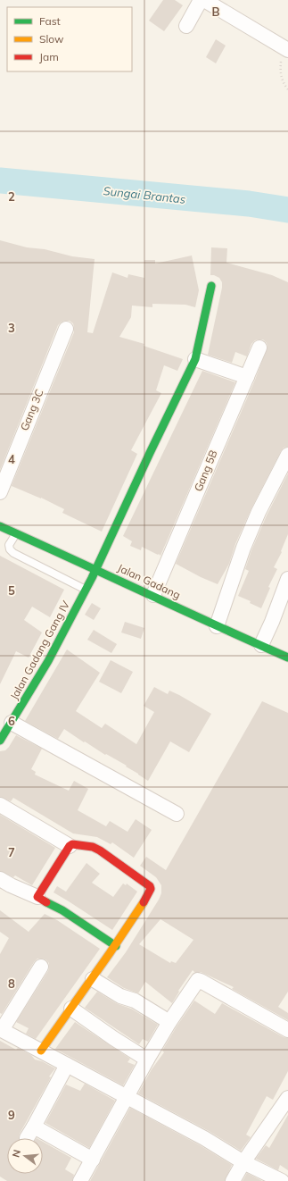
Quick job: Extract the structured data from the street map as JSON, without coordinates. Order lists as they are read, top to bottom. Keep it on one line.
{"streets":{"main road":["Jalan Gadang","Jalan Gadang Gang IV"],"street":["Gang 3C","Gang 5B"]},"crossings":[["Gang 5B","Jalan Gadang"],["Jalan Gadang","Jalan Gadang Gang IV"]],"water":["Sungai Brantas"],"legend":["Fast","Slow","Jam"],"north":"left","grid":{"columns":["B"],"rows":["2","3","4","5","6","7","8","9"]}}
